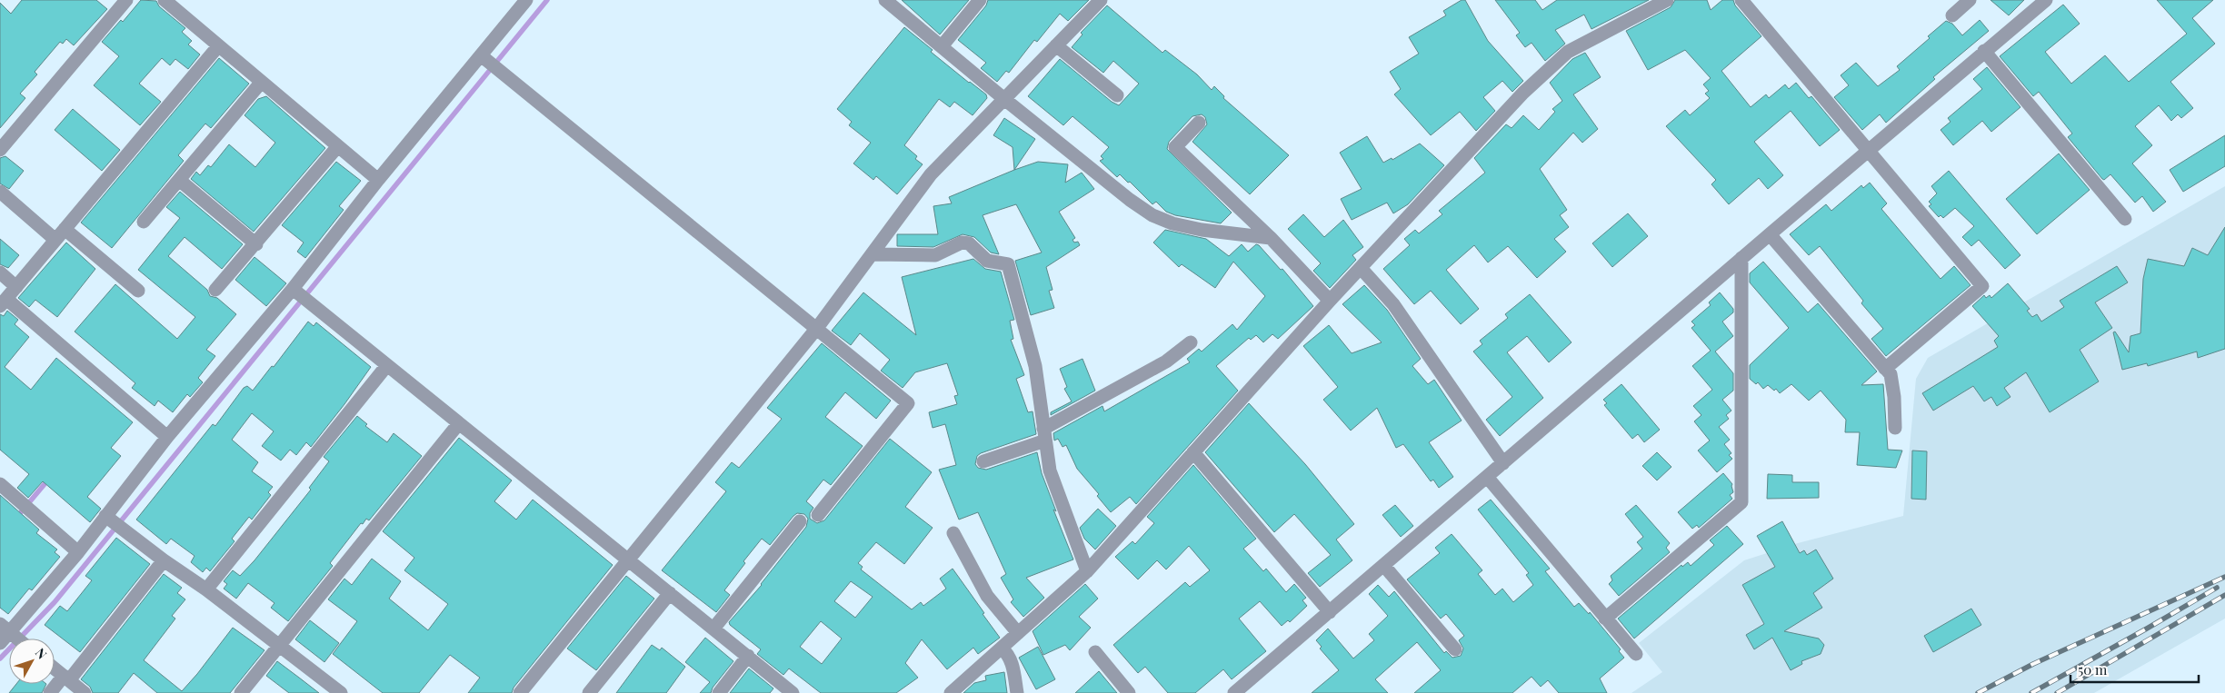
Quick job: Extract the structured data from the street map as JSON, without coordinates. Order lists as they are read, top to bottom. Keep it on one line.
{"scale_bar":"50 m","north":"top right"}
